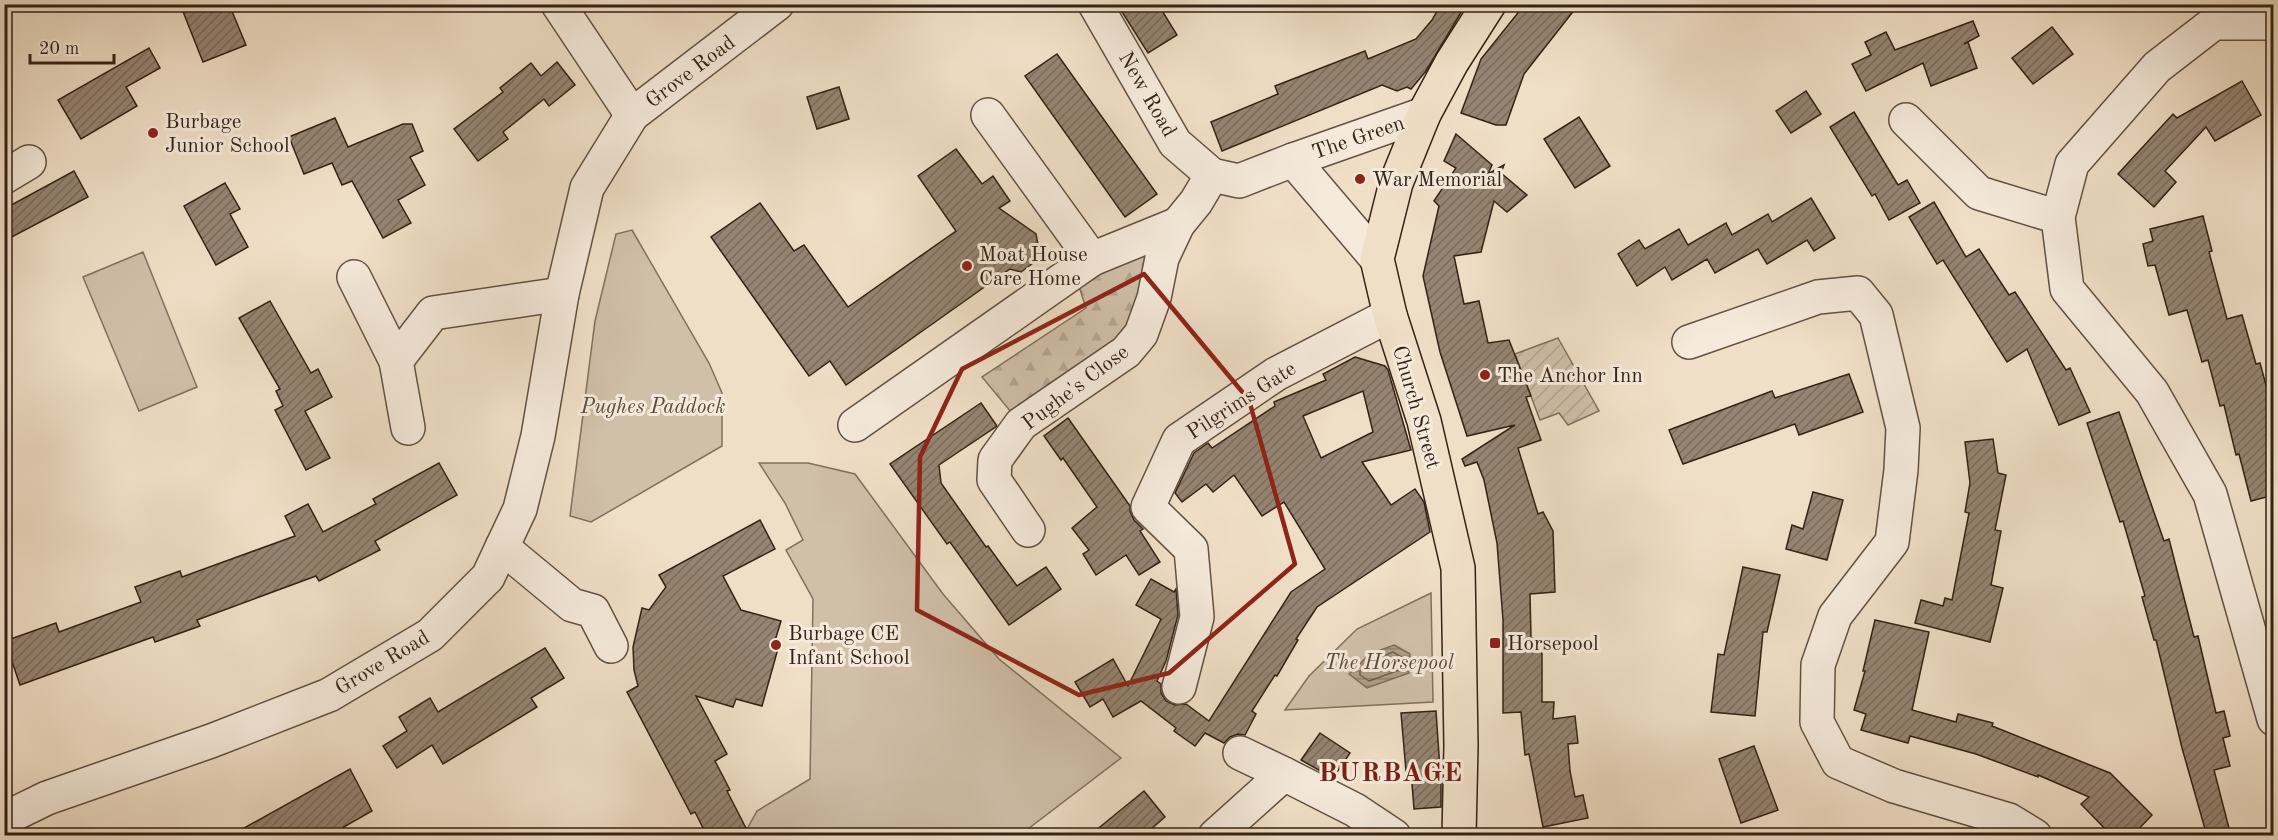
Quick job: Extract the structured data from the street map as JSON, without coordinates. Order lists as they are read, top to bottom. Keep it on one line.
{"streets":{"main road":["Church Street"],"street":["Grove Road","New Road","The Green","Pughe's Close","Pilgrims Gate"]},"crossings":[["New Road","Pughe's Close"],["The Green","Church Street"],["Pilgrims Gate","Church Street"]],"districts":["BURBAGE"],"parks":["Pughes Paddock","The Horsepool"],"places":{"other":["Burbage Junior School","War Memorial","Moat House Care Home","The Anchor Inn","Burbage CE Infant School"],"transit":["Horsepool"]},"scale_bar":"20 m"}
